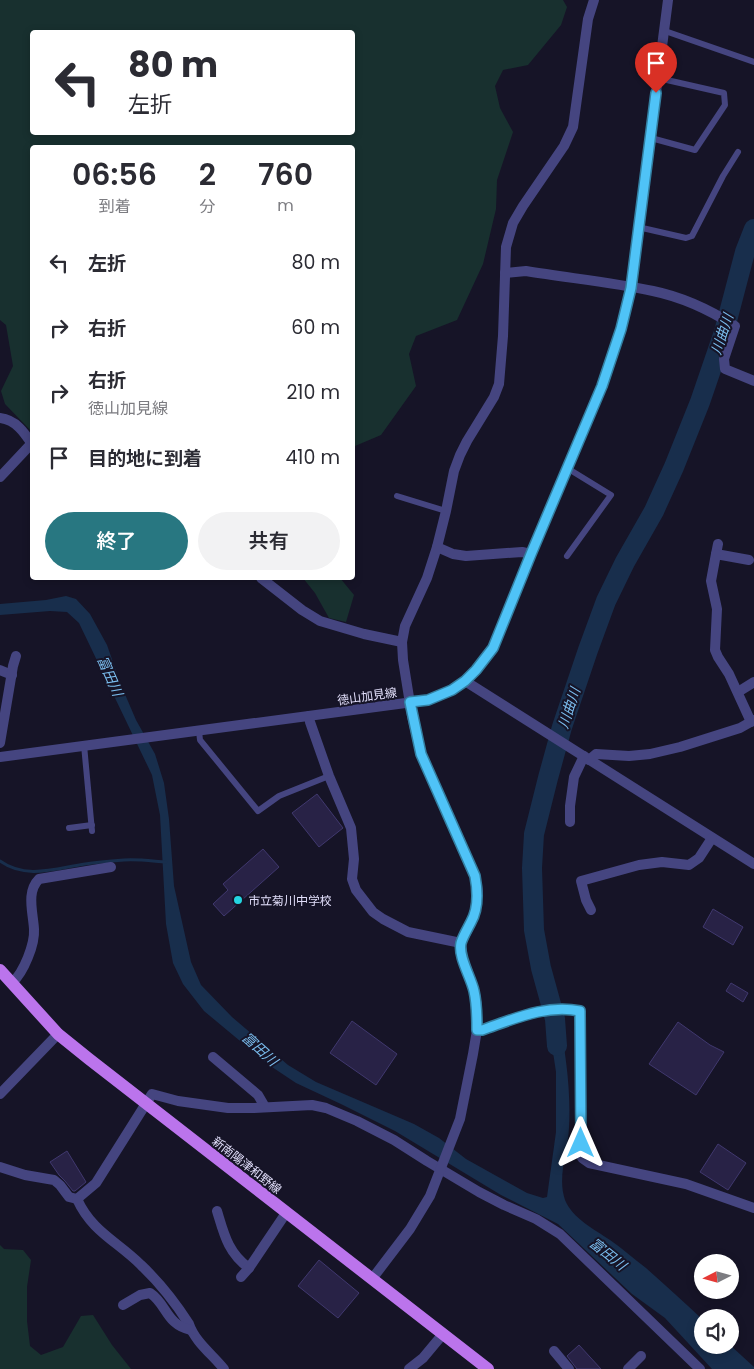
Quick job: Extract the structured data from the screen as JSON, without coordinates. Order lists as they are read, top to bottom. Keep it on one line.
{"streets":{"main road":["新南陽津和野線"],"street":["徳山加見線"]},"water":["川曲川","富田川"],"places":["市立菊川中学校"],"north":"left","page":{"turn":["80 m","左折"],"eta":["06:56","到着","2","分","760","m"],"list":[{"name":"左折","value":"80 m"},{"name":"右折","value":"60 m"},{"name":"右折","note":"徳山加見線","value":"210 m"},{"name":"目的地に到着","value":"410 m"}],"buttons":["終了","共有"]}}
